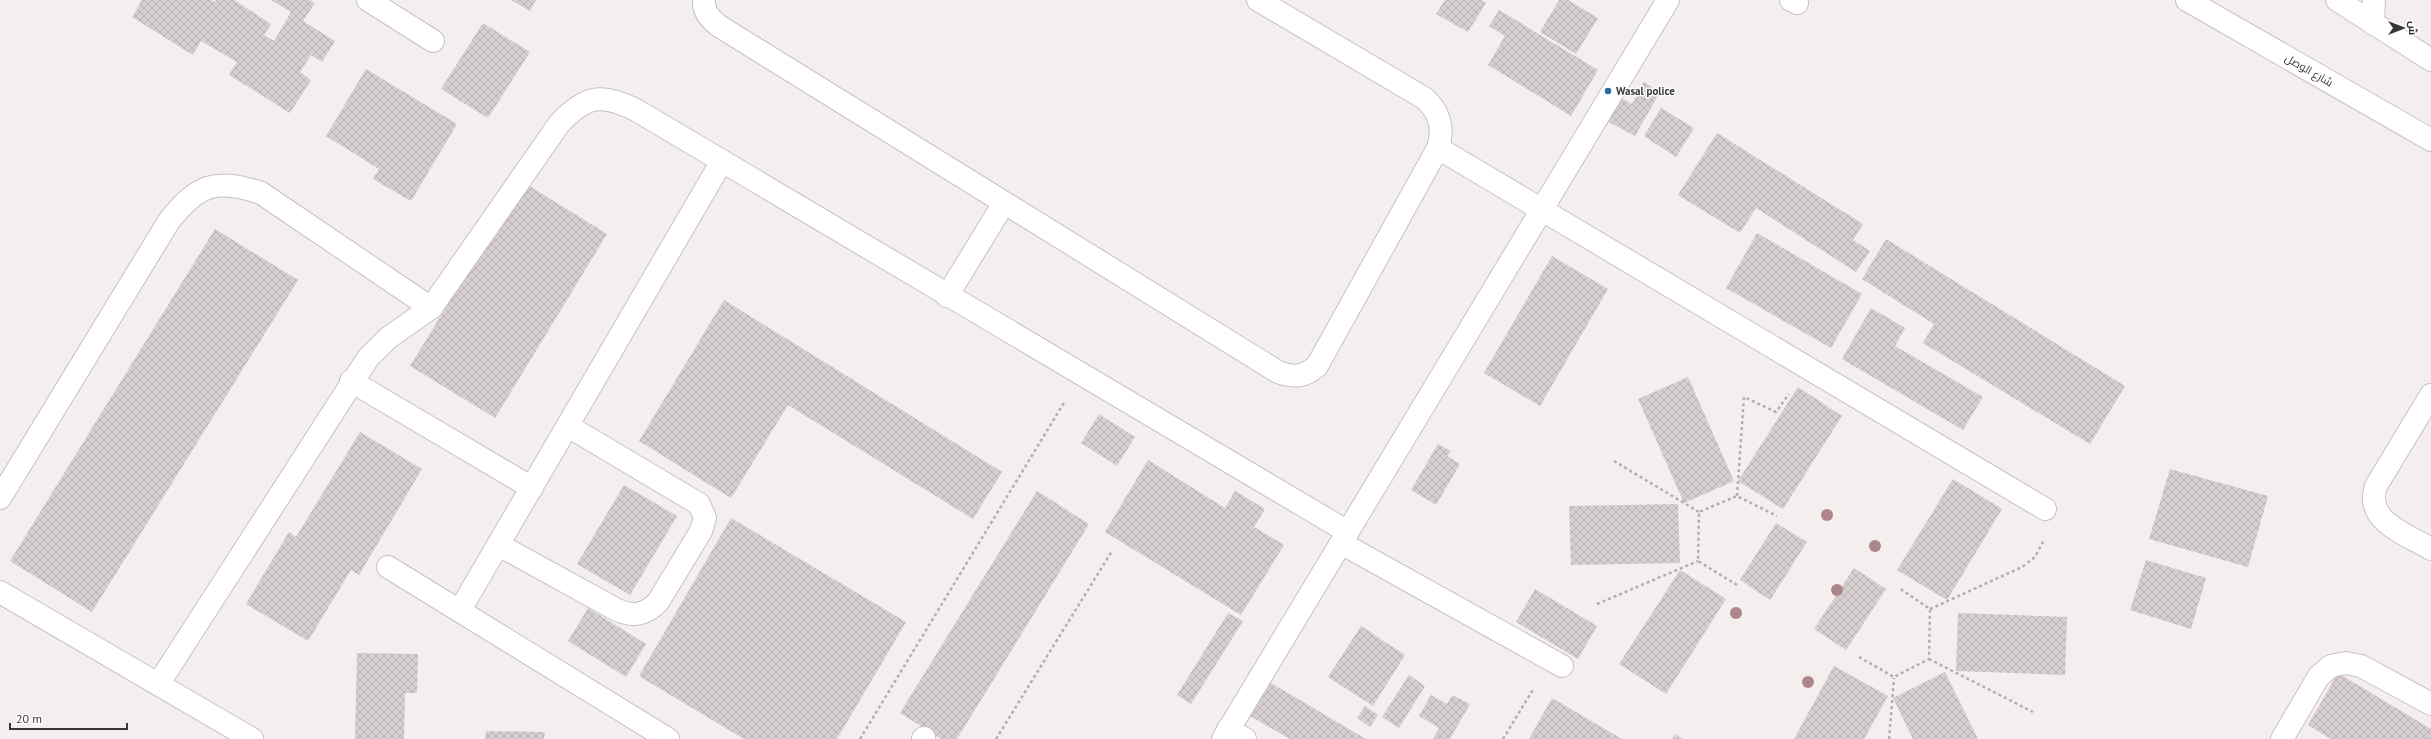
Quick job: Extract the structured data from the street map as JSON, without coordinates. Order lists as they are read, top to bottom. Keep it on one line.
{"streets":{"main road":["شارع الوصل"]},"places":["Wasal police"],"scale_bar":"20 m","north":"right"}
